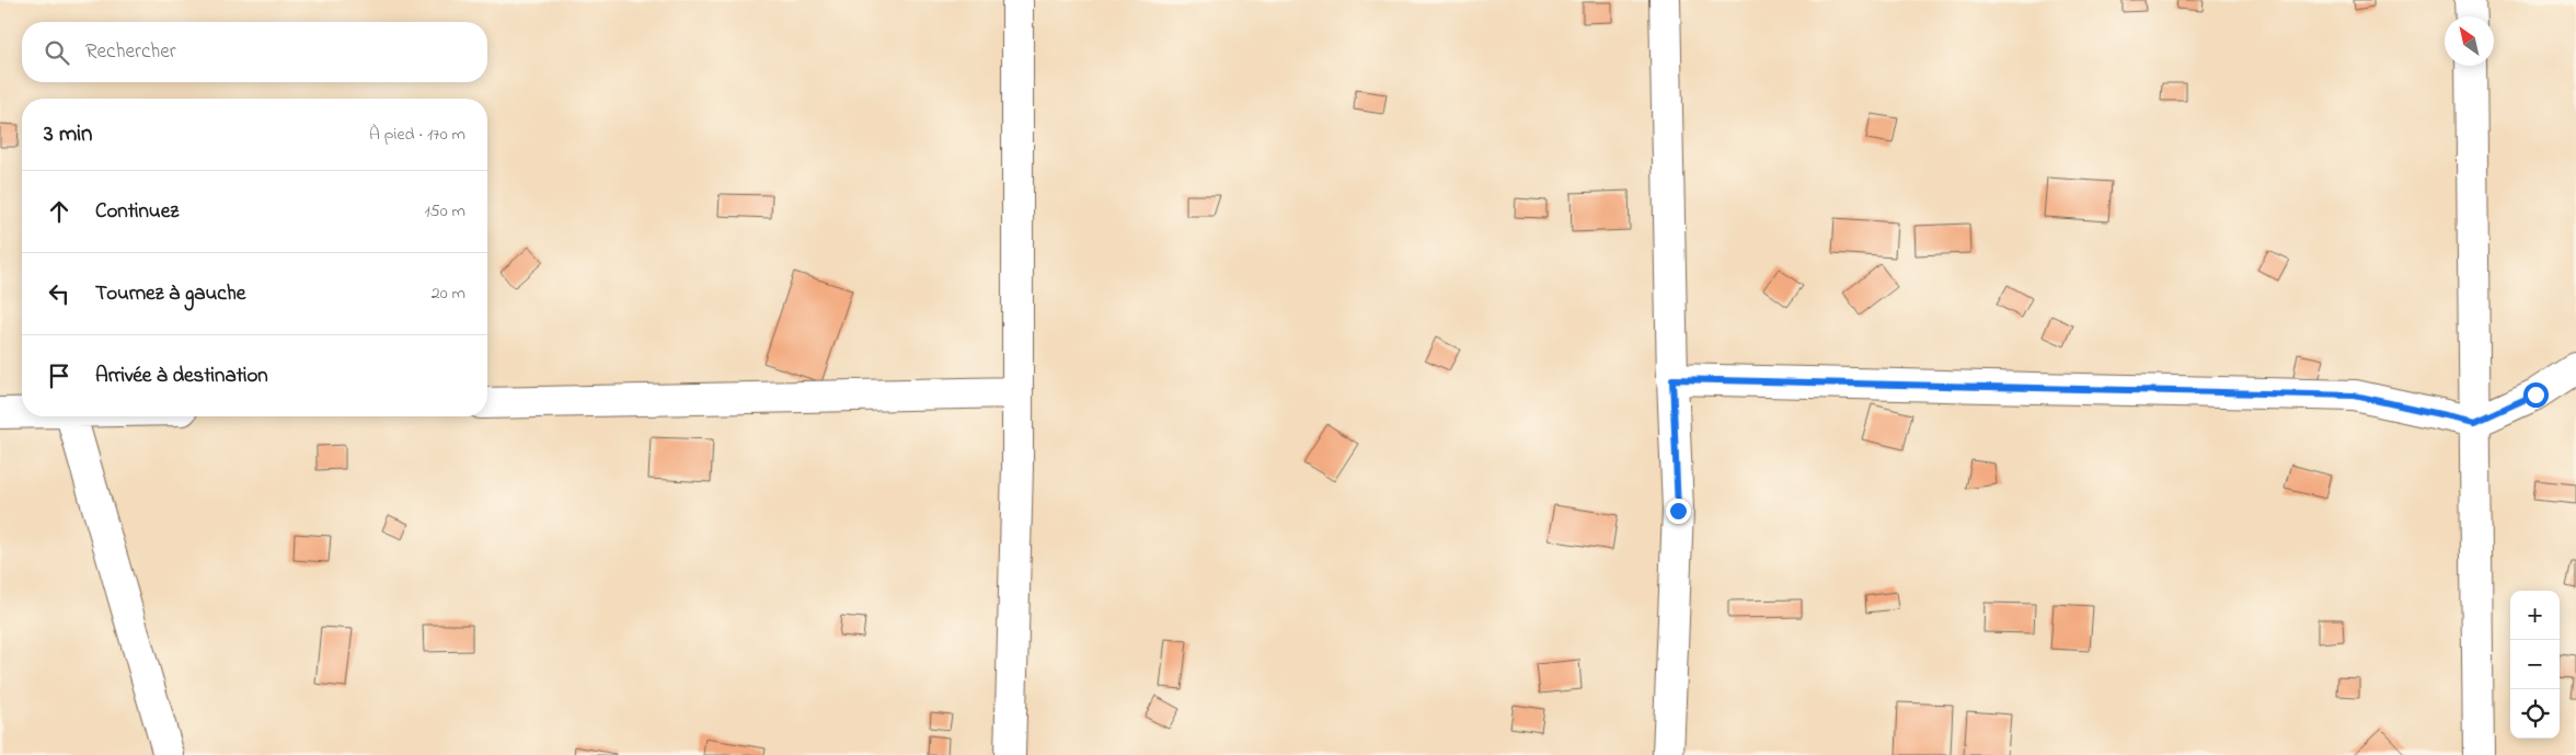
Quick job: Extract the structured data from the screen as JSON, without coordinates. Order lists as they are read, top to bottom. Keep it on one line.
{"north":"top left","page":{"search":"Rechercher","heading":["3 min","À pied · 170 m"],"list":[["Continuez","150 m"],["Tournez à gauche","20 m"],"Arrivée à destination"],"map_buttons":["+","−"]}}
